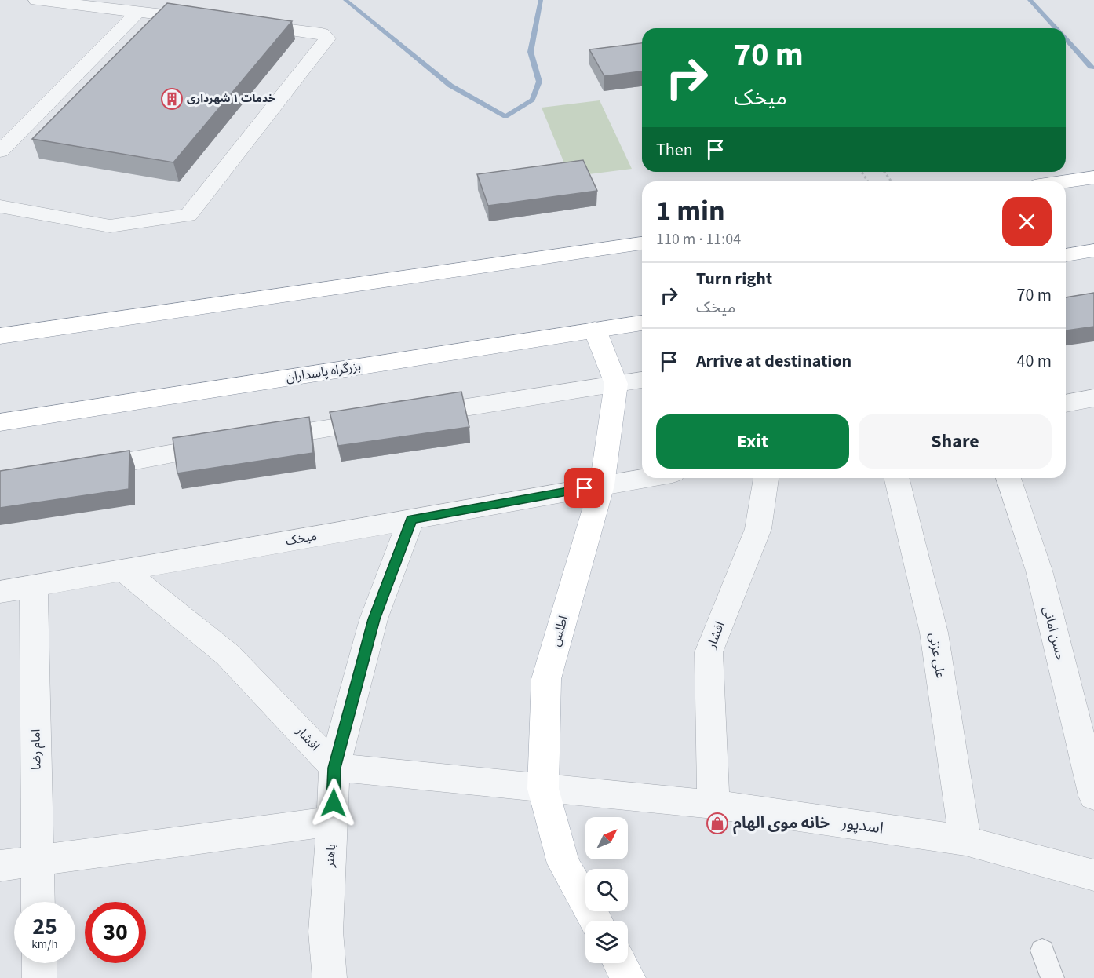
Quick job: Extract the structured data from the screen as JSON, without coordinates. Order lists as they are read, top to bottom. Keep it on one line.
{"streets":{"main road":["بزرگراه پاسداران","اطلس"],"street":["میخک","حسن امانی","افشار","علی عزتی","امام رضا","اسدپور","باهنر"]},"crossings":[["بزرگراه پاسداران","اطلس"],["میخک","اطلس"],["میخک","افشار"],["میخک","امام رضا"],["میخک","باهنر"],["اطلس","اسدپور"],["افشار","اسدپور"],["افشار","باهنر"],["علی عزتی","اسدپور"]],"places":{"building":["خدمات ۱ شهرداری"],"shop":["خانه موی الهام"]},"north":"top right","page":{"turn":["70 m","میخک"],"then":"Then","heading":["1 min","110 m · 11:04"],"list":[{"name":"Turn right","note":"میخک","value":"70 m"},{"name":"Arrive at destination","value":"40 m"}],"buttons":["Exit","Share"],"speed":"25 km/h","limit":"30"}}
